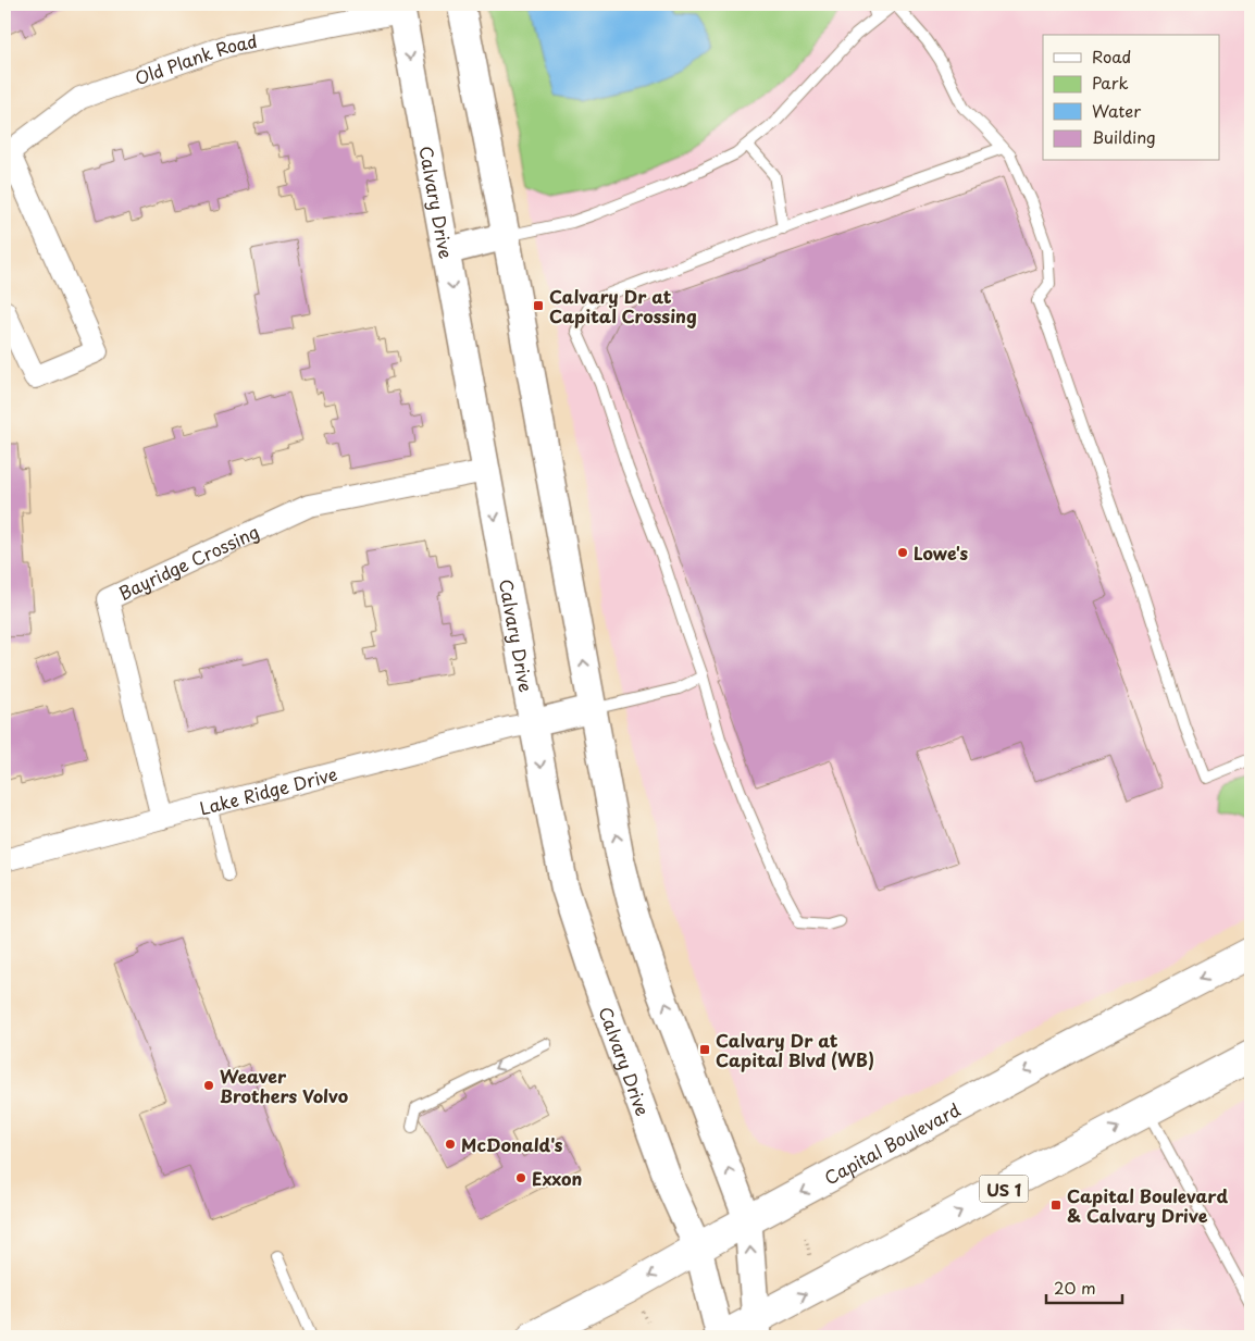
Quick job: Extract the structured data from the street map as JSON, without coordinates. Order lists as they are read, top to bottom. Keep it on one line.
{"streets":{"highway":["Capital Boulevard","US 1"],"street":["Old Plank Road","Calvary Drive","Bayridge Crossing","Lake Ridge Drive"]},"crossings":[["Old Plank Road","Calvary Drive"],["Calvary Drive","Bayridge Crossing"],["Calvary Drive","Lake Ridge Drive"],["Calvary Drive","Capital Boulevard"],["Calvary Drive","US 1"],["Bayridge Crossing","Lake Ridge Drive"]],"places":{"transit":["Calvary Dr at Capital Crossing","Calvary Dr at Capital Blvd (WB)","Capital Boulevard & Calvary Drive"],"other":["Lowe's","Weaver Brothers Volvo","McDonald's","Exxon"]},"legend":["Road","Park","Water","Building"],"scale_bar":"20 m"}
